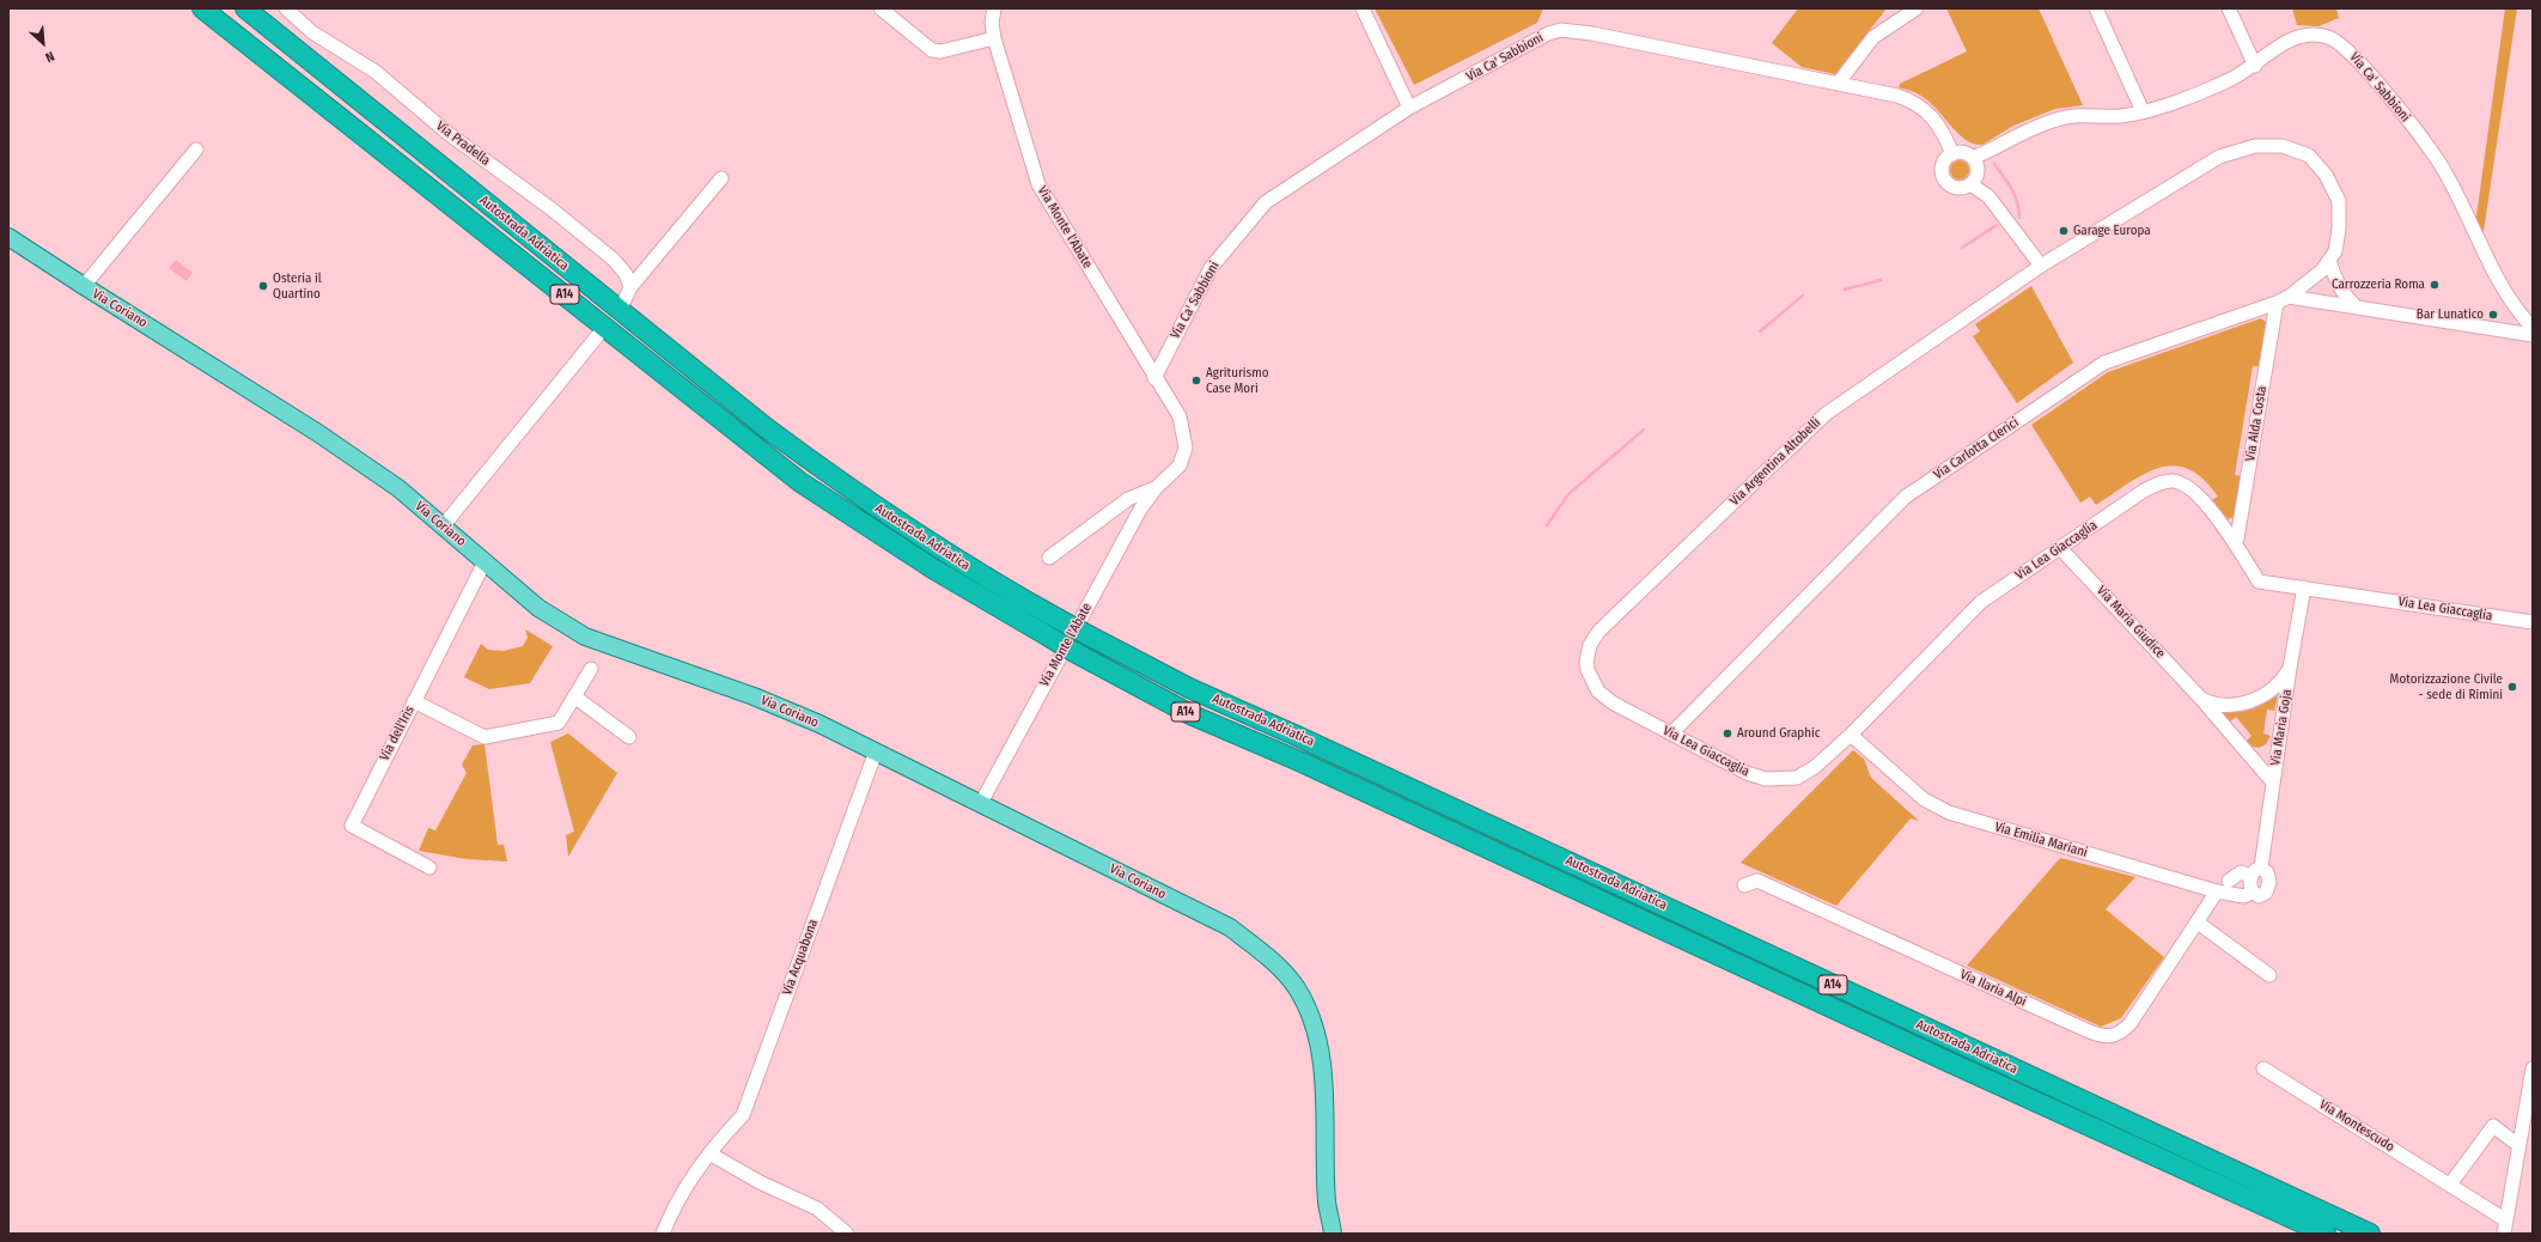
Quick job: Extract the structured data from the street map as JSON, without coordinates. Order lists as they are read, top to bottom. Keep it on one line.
{"streets":{"highway":["Autostrada Adriatica","A14"],"main road":["Via Coriano"],"street":["Via Ca' Sabbioni","Via Pradella","Via Monte l'Abate","Via Alda Costa","Via Carlotta Clerici","Via Argentina Altobelli","Via Lea Giaccaglia","Via Maria Giudice","Via Maria Goja","Via dell'Iris","Via Emilia Mariani","Via Acquabona","Via Ilaria Alpi","Via Montescudo"]},"crossings":[["Via Ca' Sabbioni","Via Monte l'Abate"],["Via Monte l'Abate","Via Coriano"],["Via Coriano","Via dell'Iris"],["Via Coriano","Via Acquabona"],["Via Alda Costa","Via Carlotta Clerici"],["Via Alda Costa","Via Argentina Altobelli"],["Via Alda Costa","Via Lea Giaccaglia"],["Via Carlotta Clerici","Via Argentina Altobelli"],["Via Carlotta Clerici","Via Lea Giaccaglia"],["Via Argentina Altobelli","Via Lea Giaccaglia"],["Via Lea Giaccaglia","Via Maria Giudice"],["Via Lea Giaccaglia","Via Maria Goja"],["Via Lea Giaccaglia","Via Emilia Mariani"],["Via Maria Giudice","Via Maria Goja"],["Via Maria Goja","Via Emilia Mariani"],["Via Emilia Mariani","Via Ilaria Alpi"]],"places":["Garage Europa","Carrozzeria Roma","Osteria il Quartino","Bar Lunatico","Agriturismo Case Mori","Motorizzazione Civile - sede di Rimini","Around Graphic"],"north":"bottom right"}
